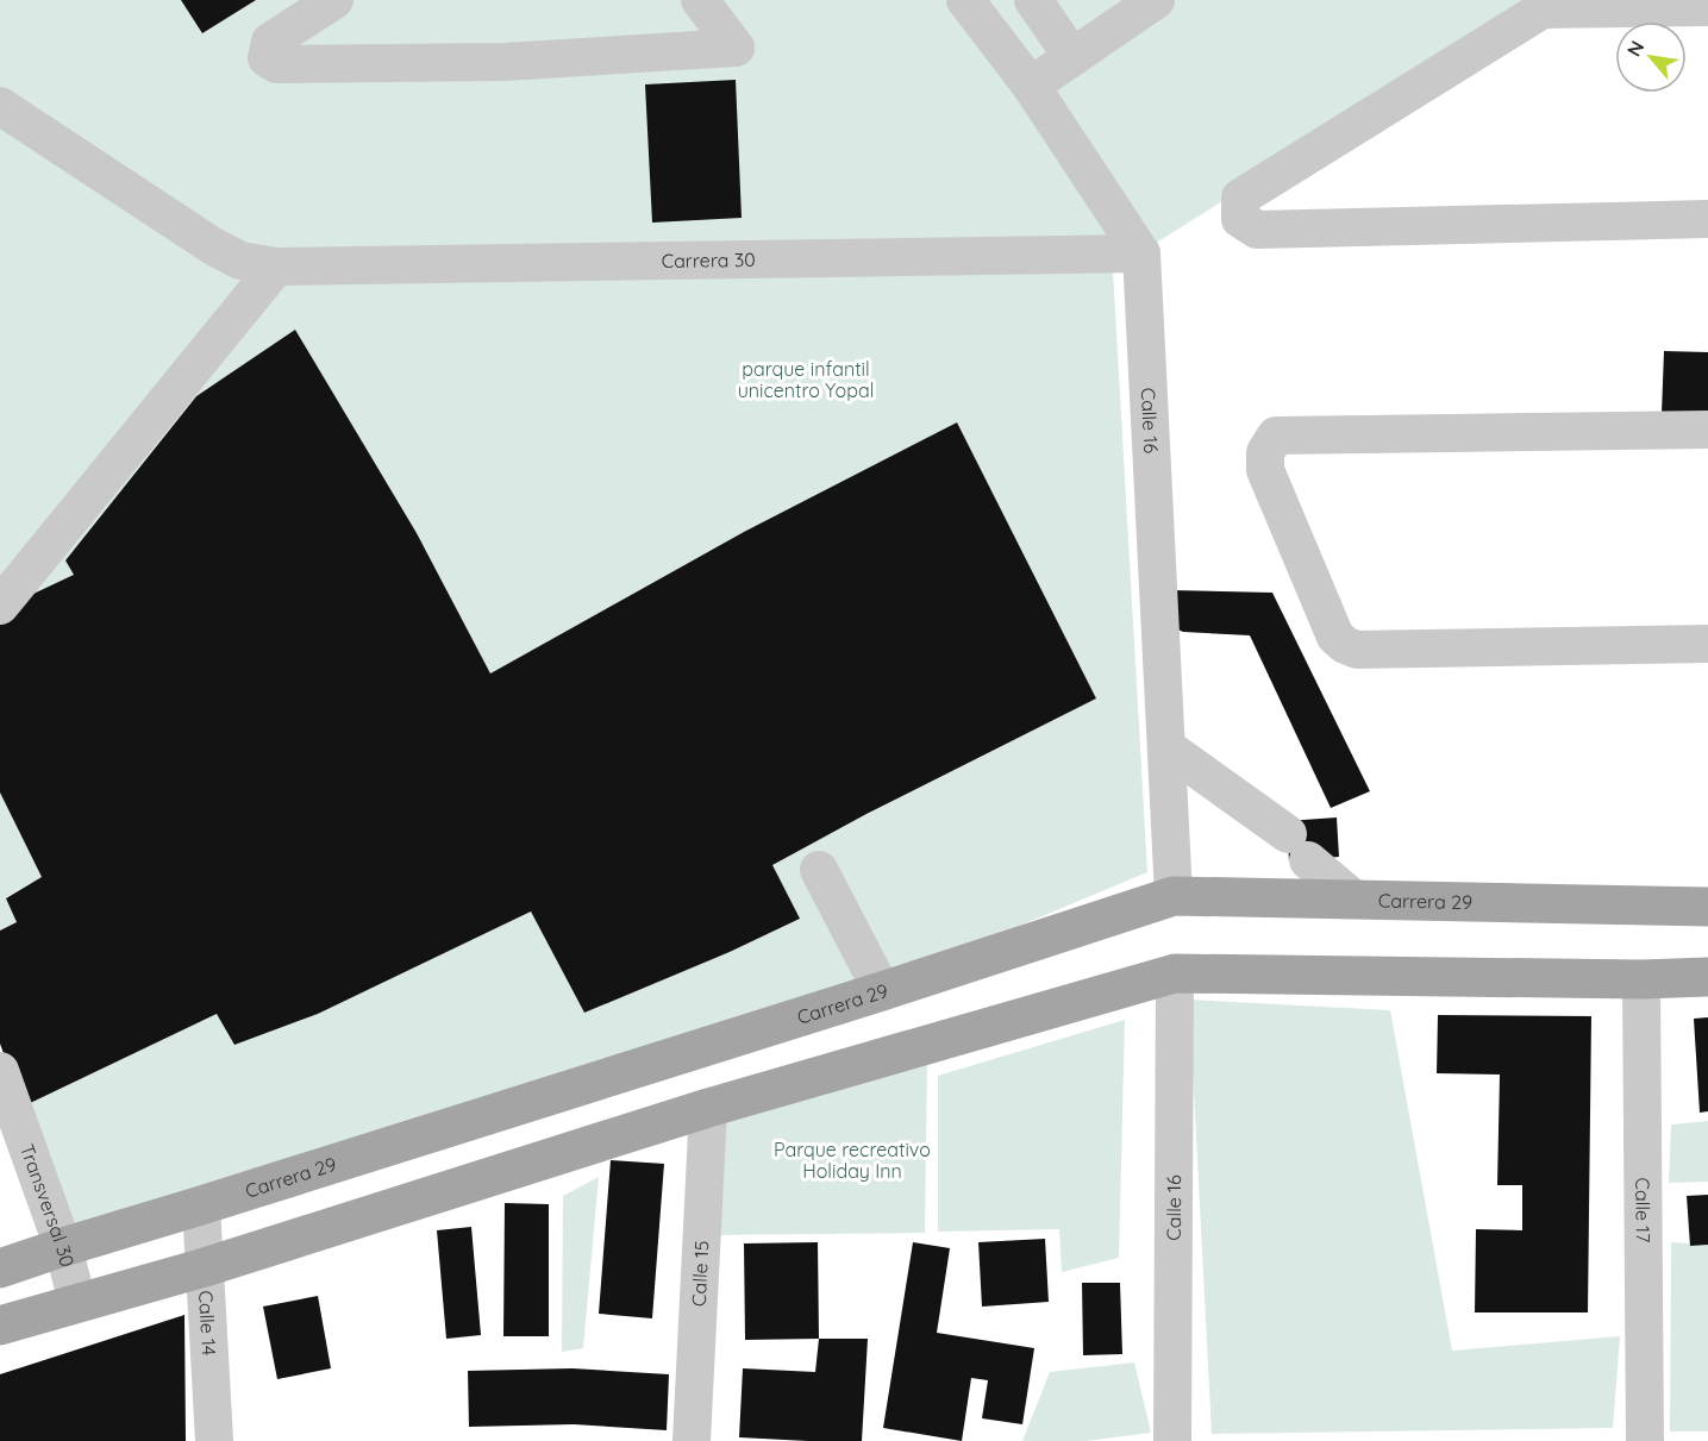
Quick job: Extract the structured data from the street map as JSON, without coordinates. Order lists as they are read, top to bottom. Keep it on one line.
{"streets":{"main road":["Carrera 29"],"street":["Carrera 30","Calle 16","Transversal 30","Calle 17","Calle 15","Calle 14"]},"crossings":[["Carrera 30","Calle 16"],["Calle 16","Carrera 29"],["Carrera 29","Transversal 30"],["Carrera 29","Calle 14"]],"parks":["parque infantil unicentro Yopal","Parque recreativo Holiday Inn"],"north":"top left"}
